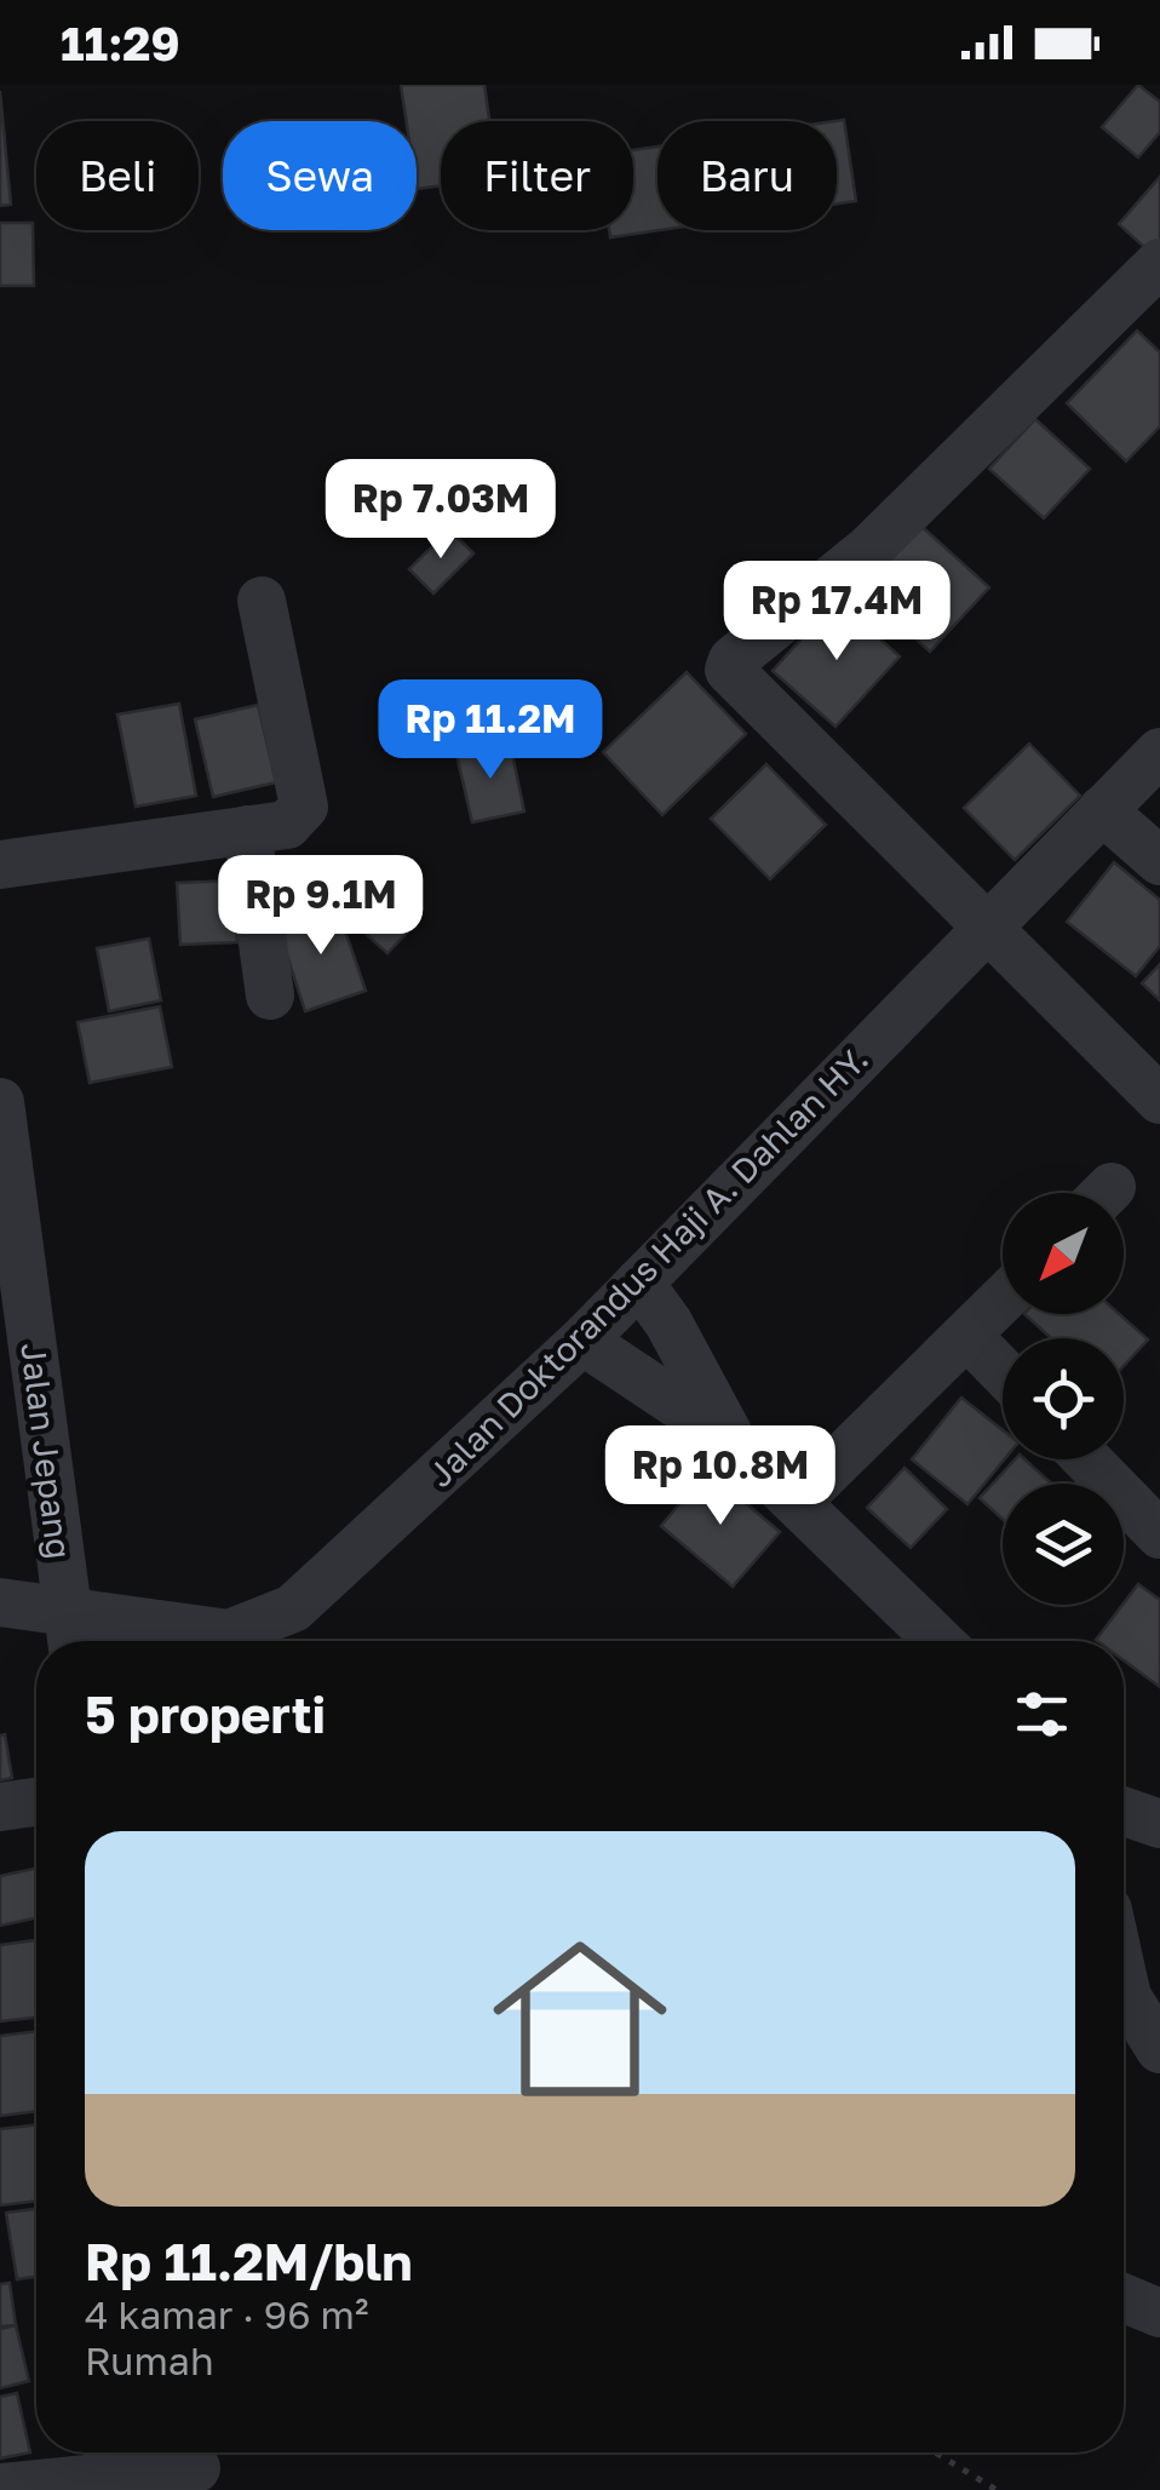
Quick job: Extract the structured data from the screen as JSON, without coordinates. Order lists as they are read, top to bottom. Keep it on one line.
{"streets":{"street":["Jalan Doktorandus Haji A. Dahlan HY.","Jalan Jepang"]},"crossings":[["Jalan Doktorandus Haji A. Dahlan HY.","Jalan Jepang"]],"north":"bottom left","page":{"status":"11:29","chip":["Beli","Sewa","Filter","Baru"],"price":["Rp 7.03M","Rp 17.4M","Rp 11.2M","Rp 9.1M","Rp 10.8M"],"heading":"5 properti","list":[{"name":"Rp 11.2M/bln","note":"4 kamar · 96 m² · Rumah"}]}}
